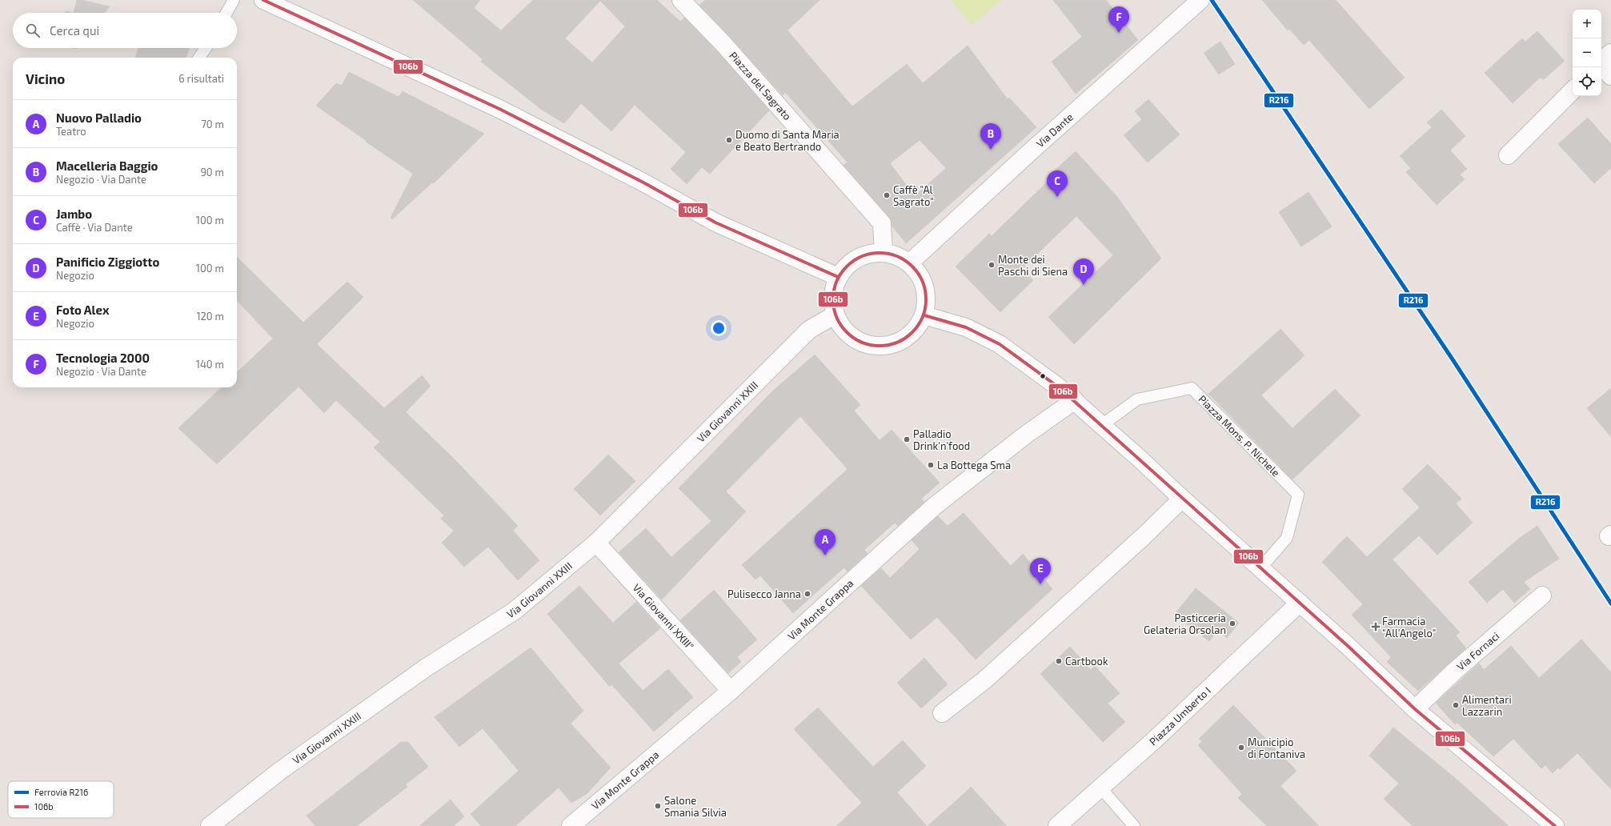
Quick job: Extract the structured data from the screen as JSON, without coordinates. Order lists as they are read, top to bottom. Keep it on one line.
{"streets":{"street":["Piazza del Sagrato","Via Dante","Via Giovanni XXIII","Via Monte Grappa","Via Giovanni XXIII°","Via Fornaci","Piazza Umberto I"],"lane":["Piazza Mons. P. Nichele"]},"crossings":[["Piazza del Sagrato","Via Dante"],["Piazza del Sagrato","Via Giovanni XXIII"],["Via Dante","Via Giovanni XXIII"],["Via Giovanni XXIII","Via Giovanni XXIII°"],["Via Monte Grappa","Via Giovanni XXIII°"]],"places":{"other":["Duomo di Santa Maria e Beato Bertrando","Caffè \"Al Sagrato\"","Monte dei Paschi di Siena","Palladio Drink'n'food","La Bottega Sma","Pulisecco Janna","Pasticceria Gelateria Orsolan","Cartbook","Alimentari Lazzarin","Municipio di Fontaniva","Salone Smania Silvia"],"health":["Farmacia \"All'Angelo\""]},"lines":["rail line R216","transit line 106b"],"legend":["Ferrovia R216","106b"],"page":{"pins":["F","B","C","D","A","E"],"map_buttons":["+","−"],"search":"Cerca qui","heading":["Vicino","6 risultati"],"list":[{"mark":"A","name":"Nuovo Palladio","note":"Teatro","value":"70 m"},{"mark":"B","name":"Macelleria Baggio","note":"Negozio · Via Dante","value":"90 m"},{"mark":"C","name":"Jambo","note":"Caffè · Via Dante","value":"100 m"},{"mark":"D","name":"Panificio Ziggiotto","note":"Negozio","value":"100 m"},{"mark":"E","name":"Foto Alex","note":"Negozio","value":"120 m"},{"mark":"F","name":"Tecnologia 2000","note":"Negozio · Via Dante","value":"140 m"}]}}
